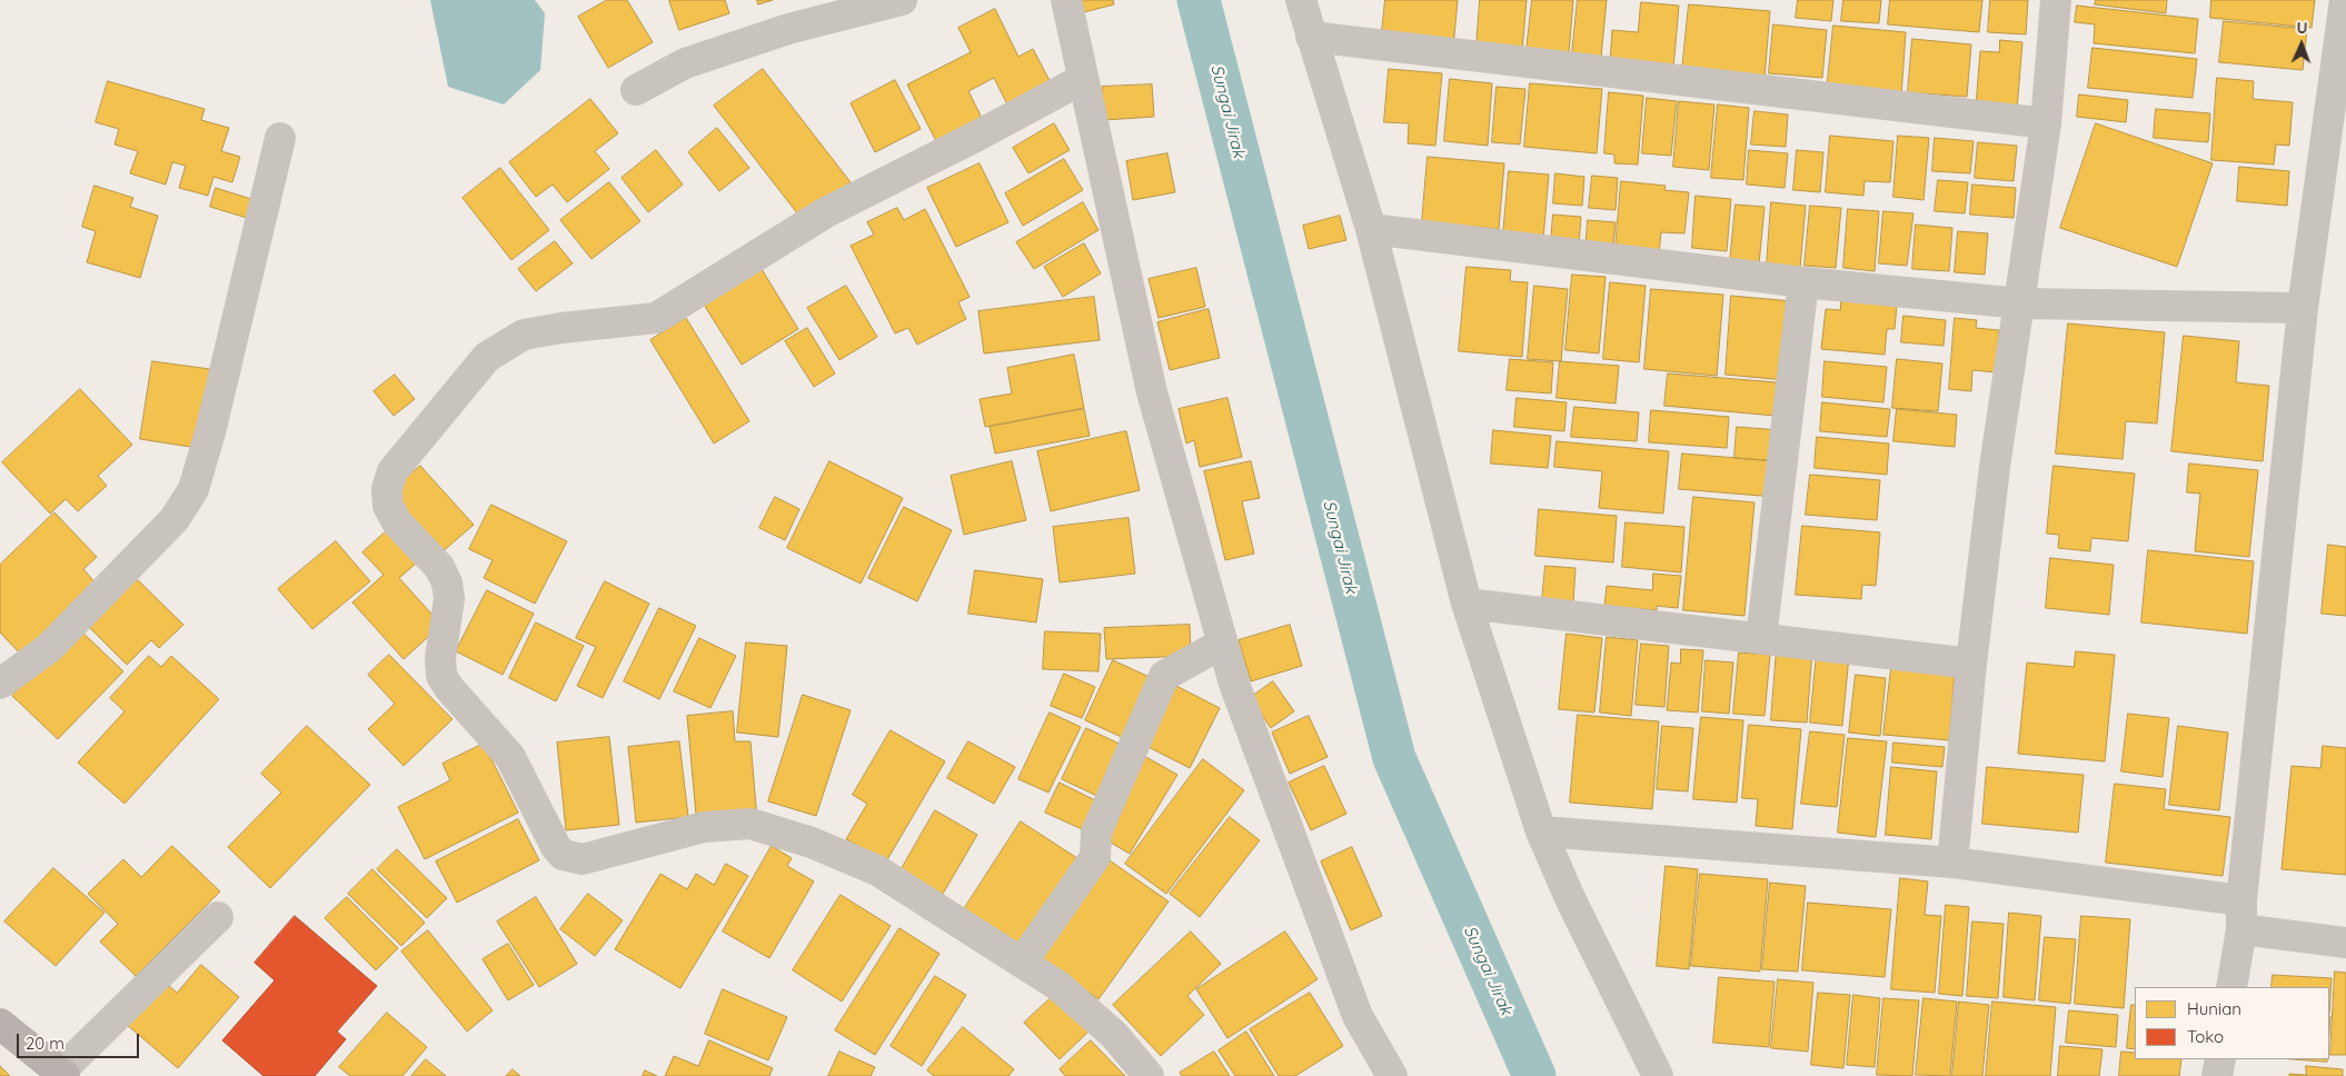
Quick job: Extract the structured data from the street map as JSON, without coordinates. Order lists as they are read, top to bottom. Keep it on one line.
{"water":["Sungai Jirak"],"legend":["Hunian","Toko"],"scale_bar":"20 m","north":"top"}
